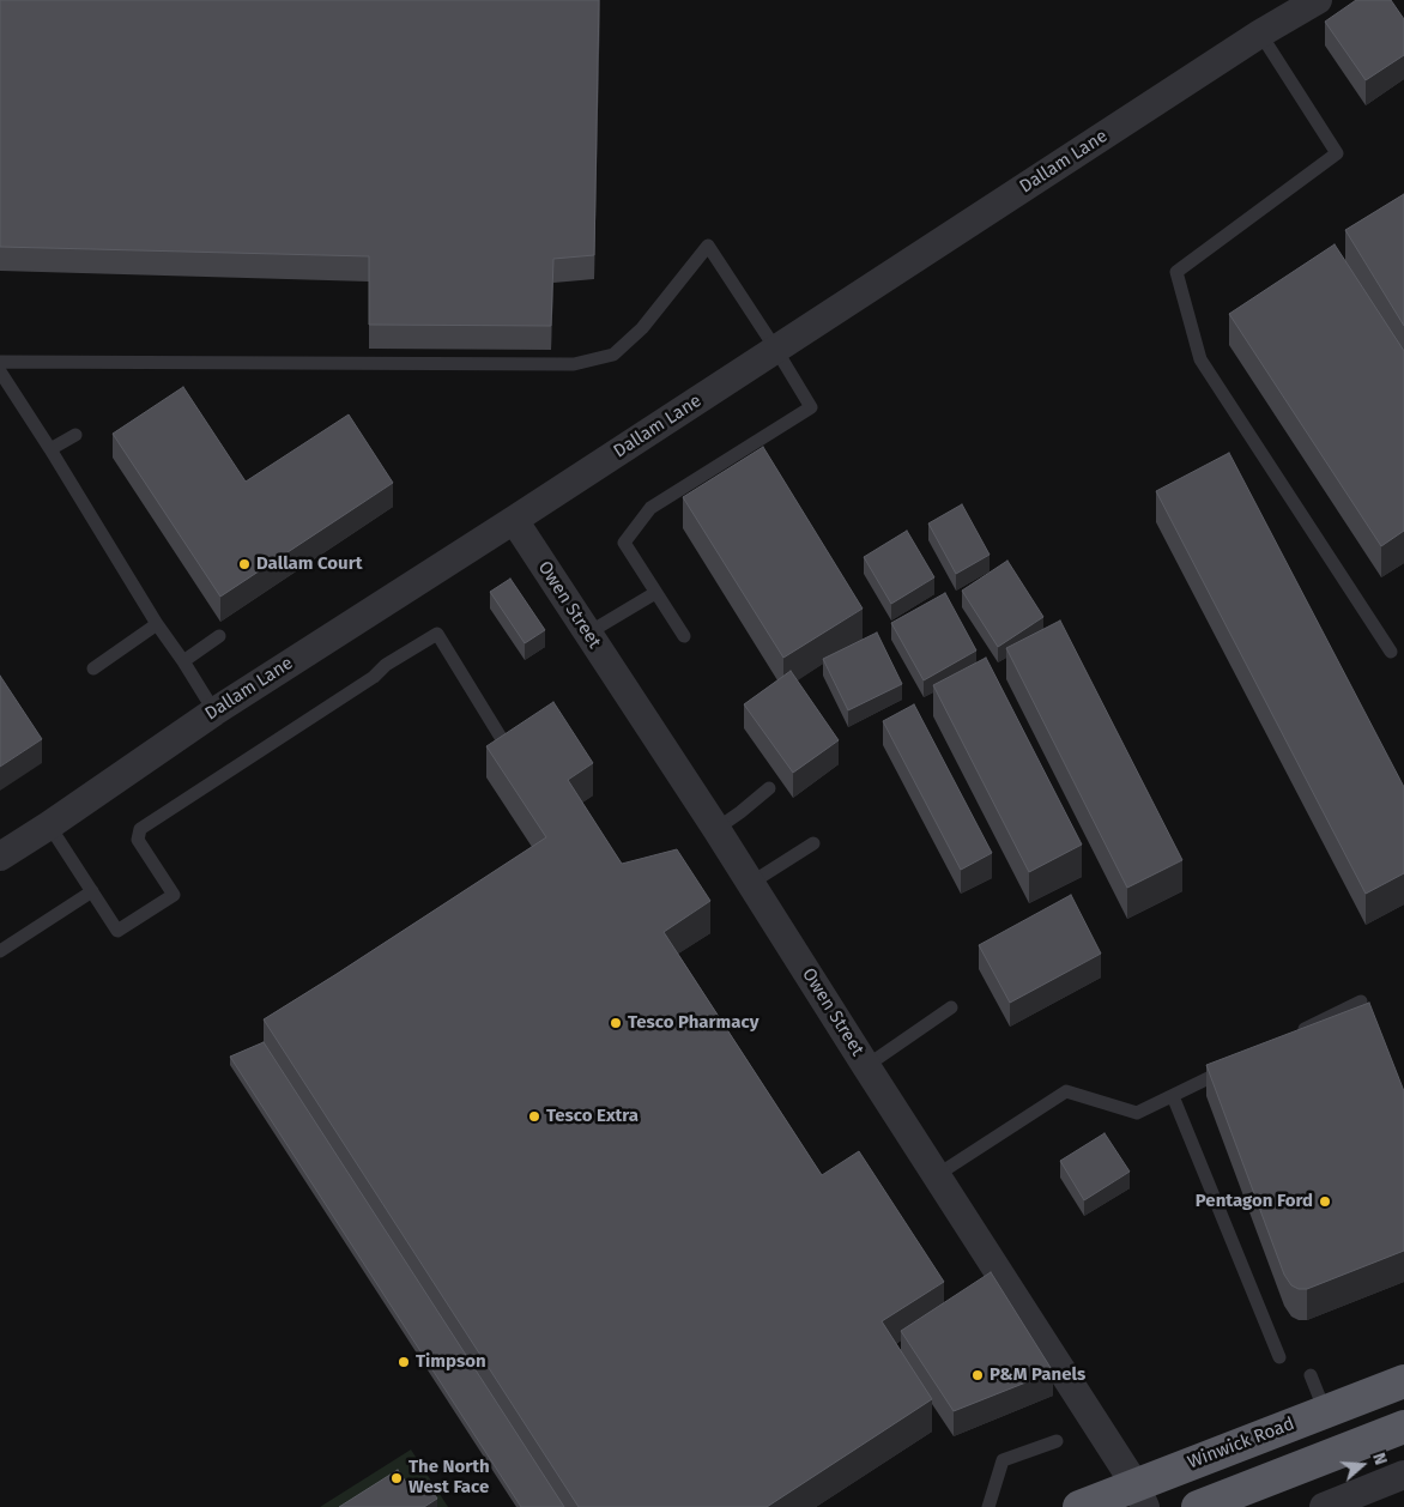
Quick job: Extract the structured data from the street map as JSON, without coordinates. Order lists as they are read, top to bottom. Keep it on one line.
{"streets":{"highway":["Winwick Road"],"street":["Dallam Lane","Owen Street"]},"crossings":[["Dallam Lane","Owen Street"],["Owen Street","Winwick Road"]],"places":["Dallam Court","Tesco Pharmacy","Tesco Extra","Pentagon Ford","Timpson","P&M Panels","The North West Face"],"north":"right"}
